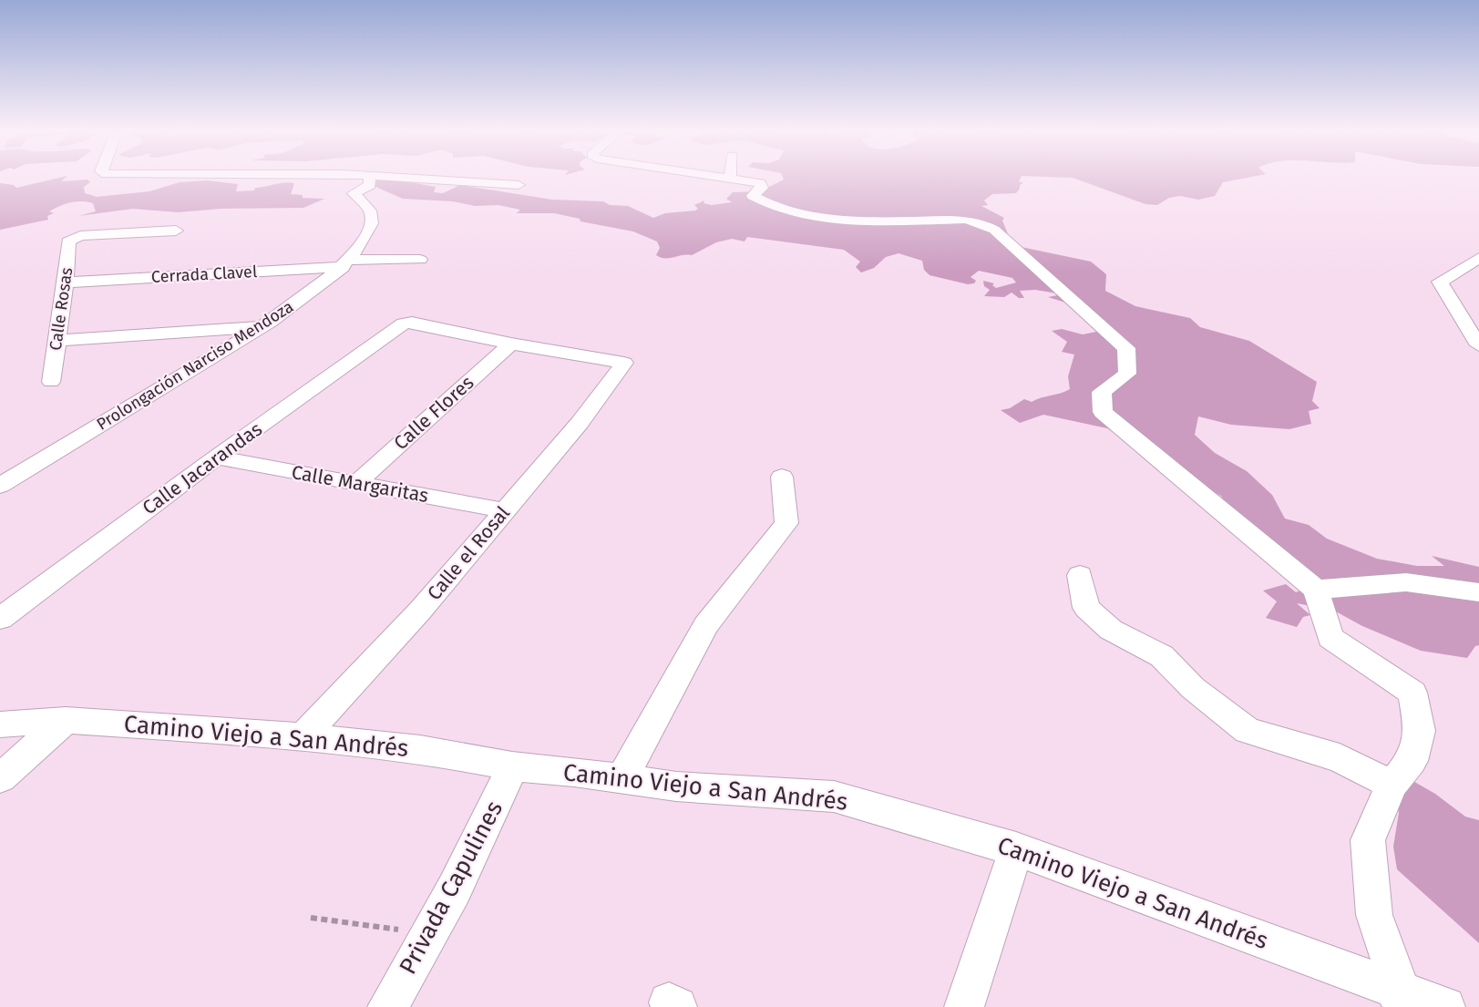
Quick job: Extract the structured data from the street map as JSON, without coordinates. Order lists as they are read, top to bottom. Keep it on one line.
{"streets":{"street":["Cerrada Clavel","Calle Rosas","Prolongación Narciso Mendoza","Calle Flores","Calle Jacarandas","Calle Margaritas","Calle el Rosal","Camino Viejo a San Andrés","Privada Capulines"]},"crossings":[["Cerrada Clavel","Calle Rosas"],["Cerrada Clavel","Prolongación Narciso Mendoza"],["Calle Flores","Calle Jacarandas"],["Calle Flores","Calle Margaritas"],["Calle Flores","Calle el Rosal"],["Calle Jacarandas","Calle Margaritas"],["Calle Jacarandas","Calle el Rosal"],["Calle Margaritas","Calle el Rosal"],["Calle el Rosal","Camino Viejo a San Andrés"],["Camino Viejo a San Andrés","Privada Capulines"]]}
